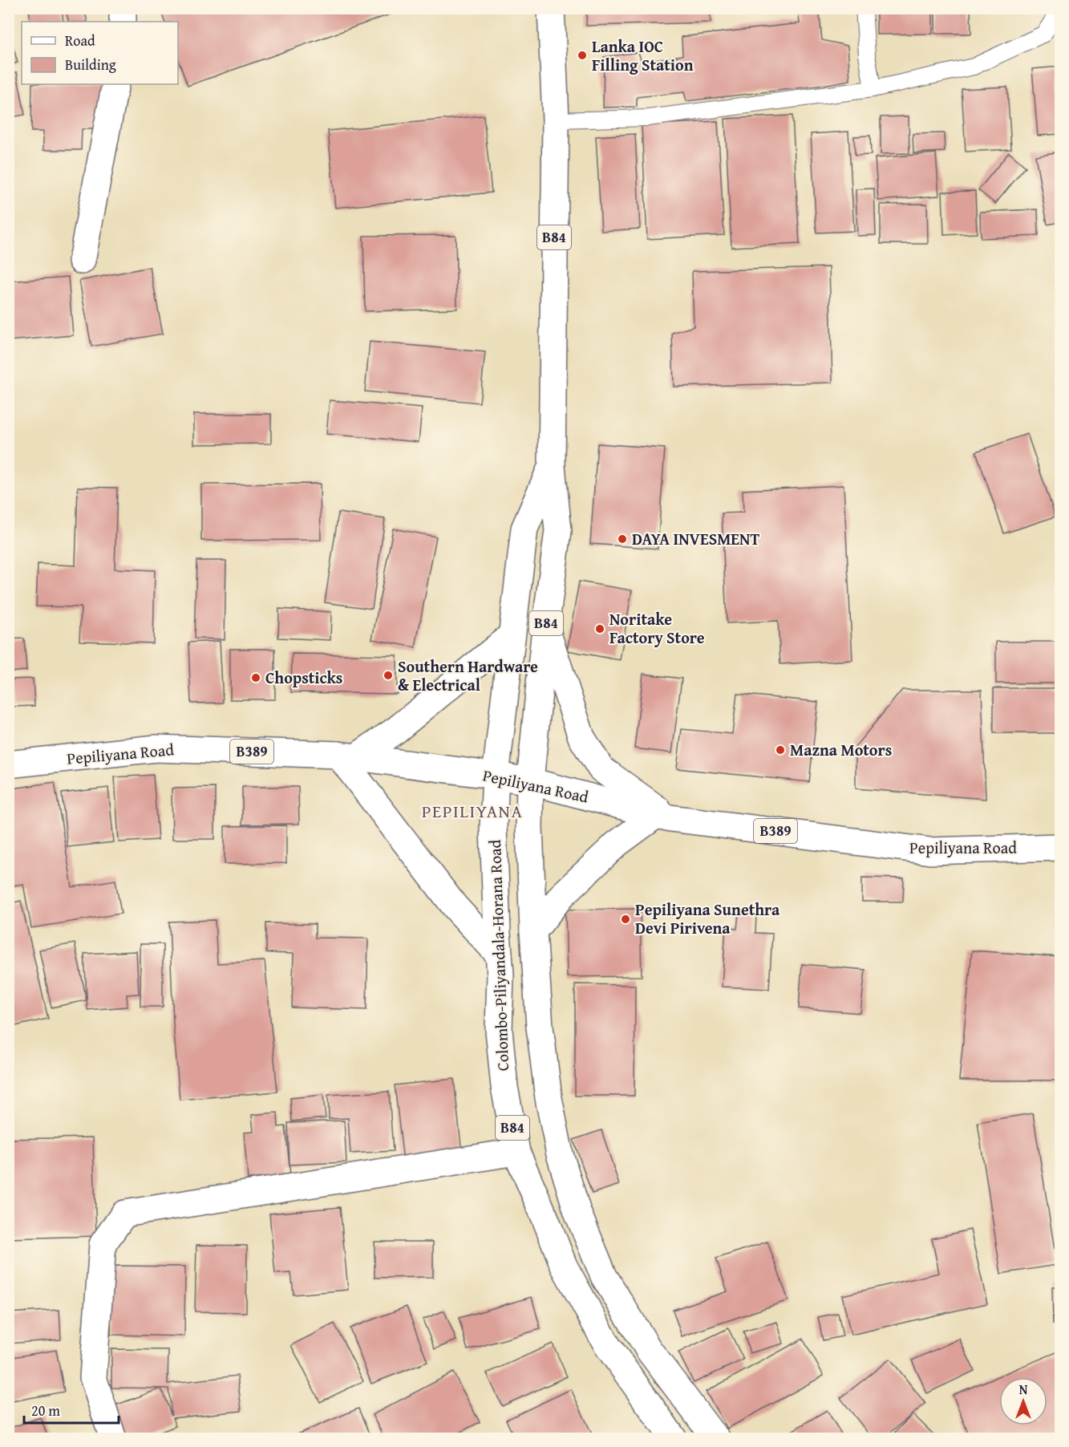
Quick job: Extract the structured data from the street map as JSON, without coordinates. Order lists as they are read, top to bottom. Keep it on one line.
{"streets":{"main road":["B84","B389","Pepiliyana Road","Colombo-Piliyandala-Horana Road"]},"crossings":[["Pepiliyana Road","Colombo-Piliyandala-Horana Road"]],"districts":["PEPILIYANA"],"places":["Lanka IOC Filling Station","DAYA INVESMENT","Noritake Factory Store","Southern Hardware & Electrical","Chopsticks","Mazna Motors","Pepiliyana Sunethra Devi Pirivena"],"legend":["Road","Building"],"scale_bar":"20 m","north":"top"}
